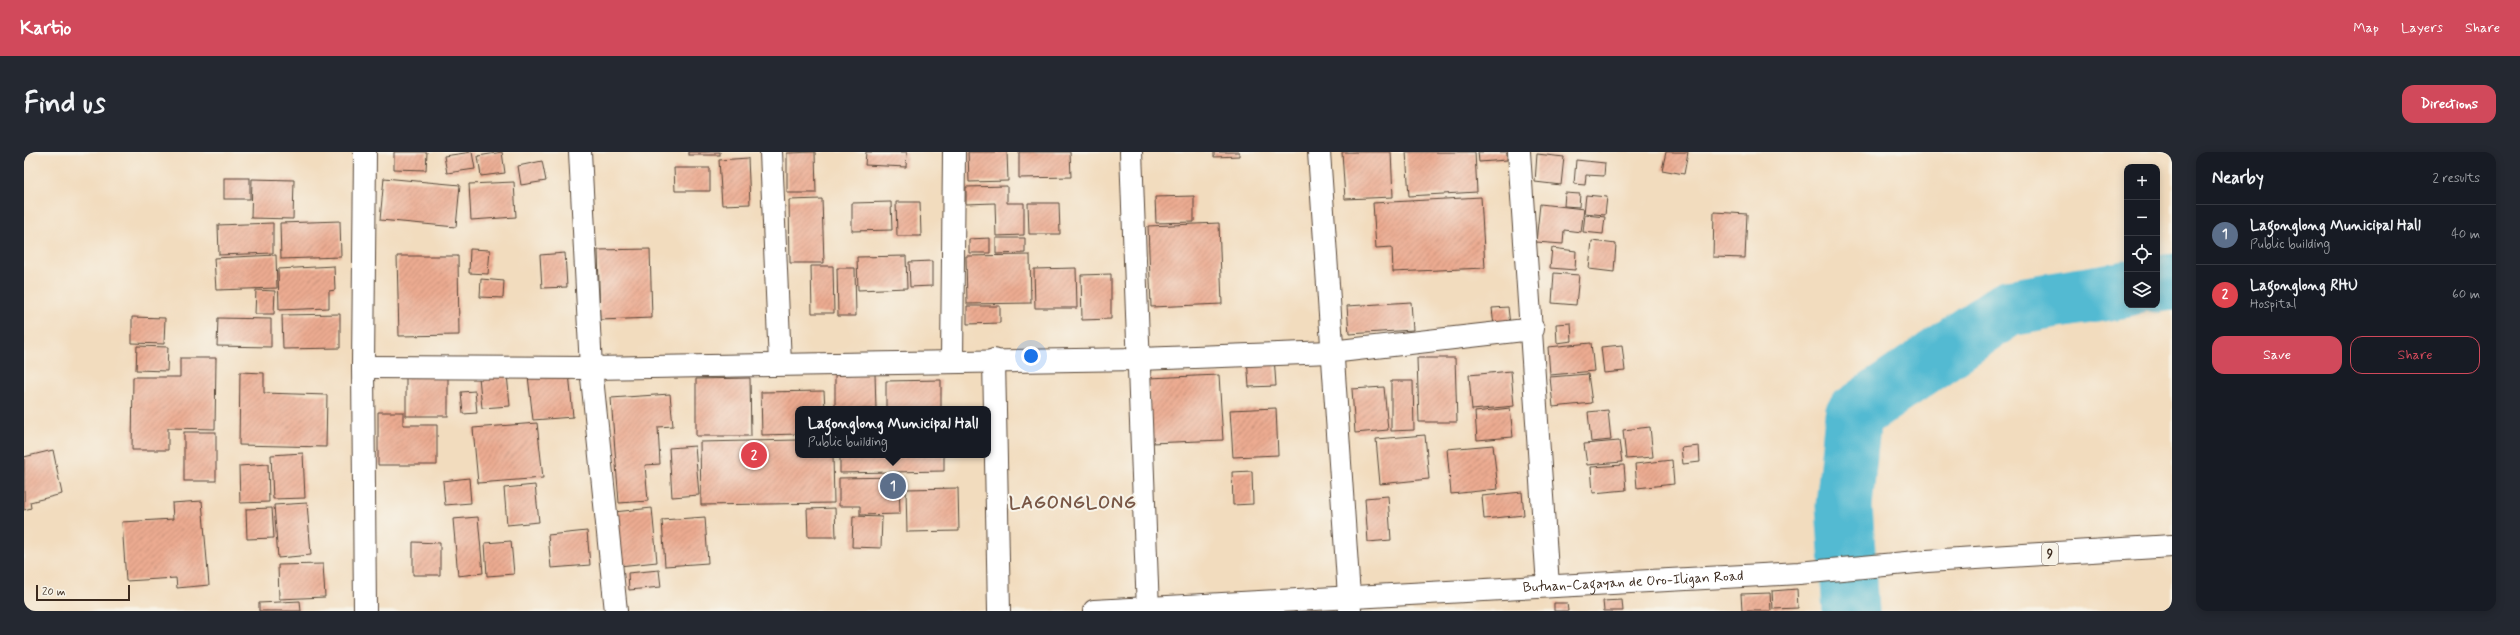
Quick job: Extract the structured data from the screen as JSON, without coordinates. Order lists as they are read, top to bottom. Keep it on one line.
{"streets":{"main road":["9","Butuan-Cagayan de Oro-Iligan Road"]},"districts":["LAGONGLONG"],"scale_bar":"20 m","page":{"header":"Kartio","nav":["Map","Layers","Share"],"buttons":["Directions",["Save","Share"]],"title":"Find us","heading":["Nearby","2 results"],"map_buttons":["+","−"],"list":[{"mark":"1","name":"Lagonglong Municipal Hall","note":"Public building","value":"40 m"},{"mark":"2","name":"Lagonglong RHU","note":"Hospital","value":"60 m"}],"popup":["Lagonglong Municipal Hall","Public building"],"pins":["2","1"],"scale":"20 m"}}
